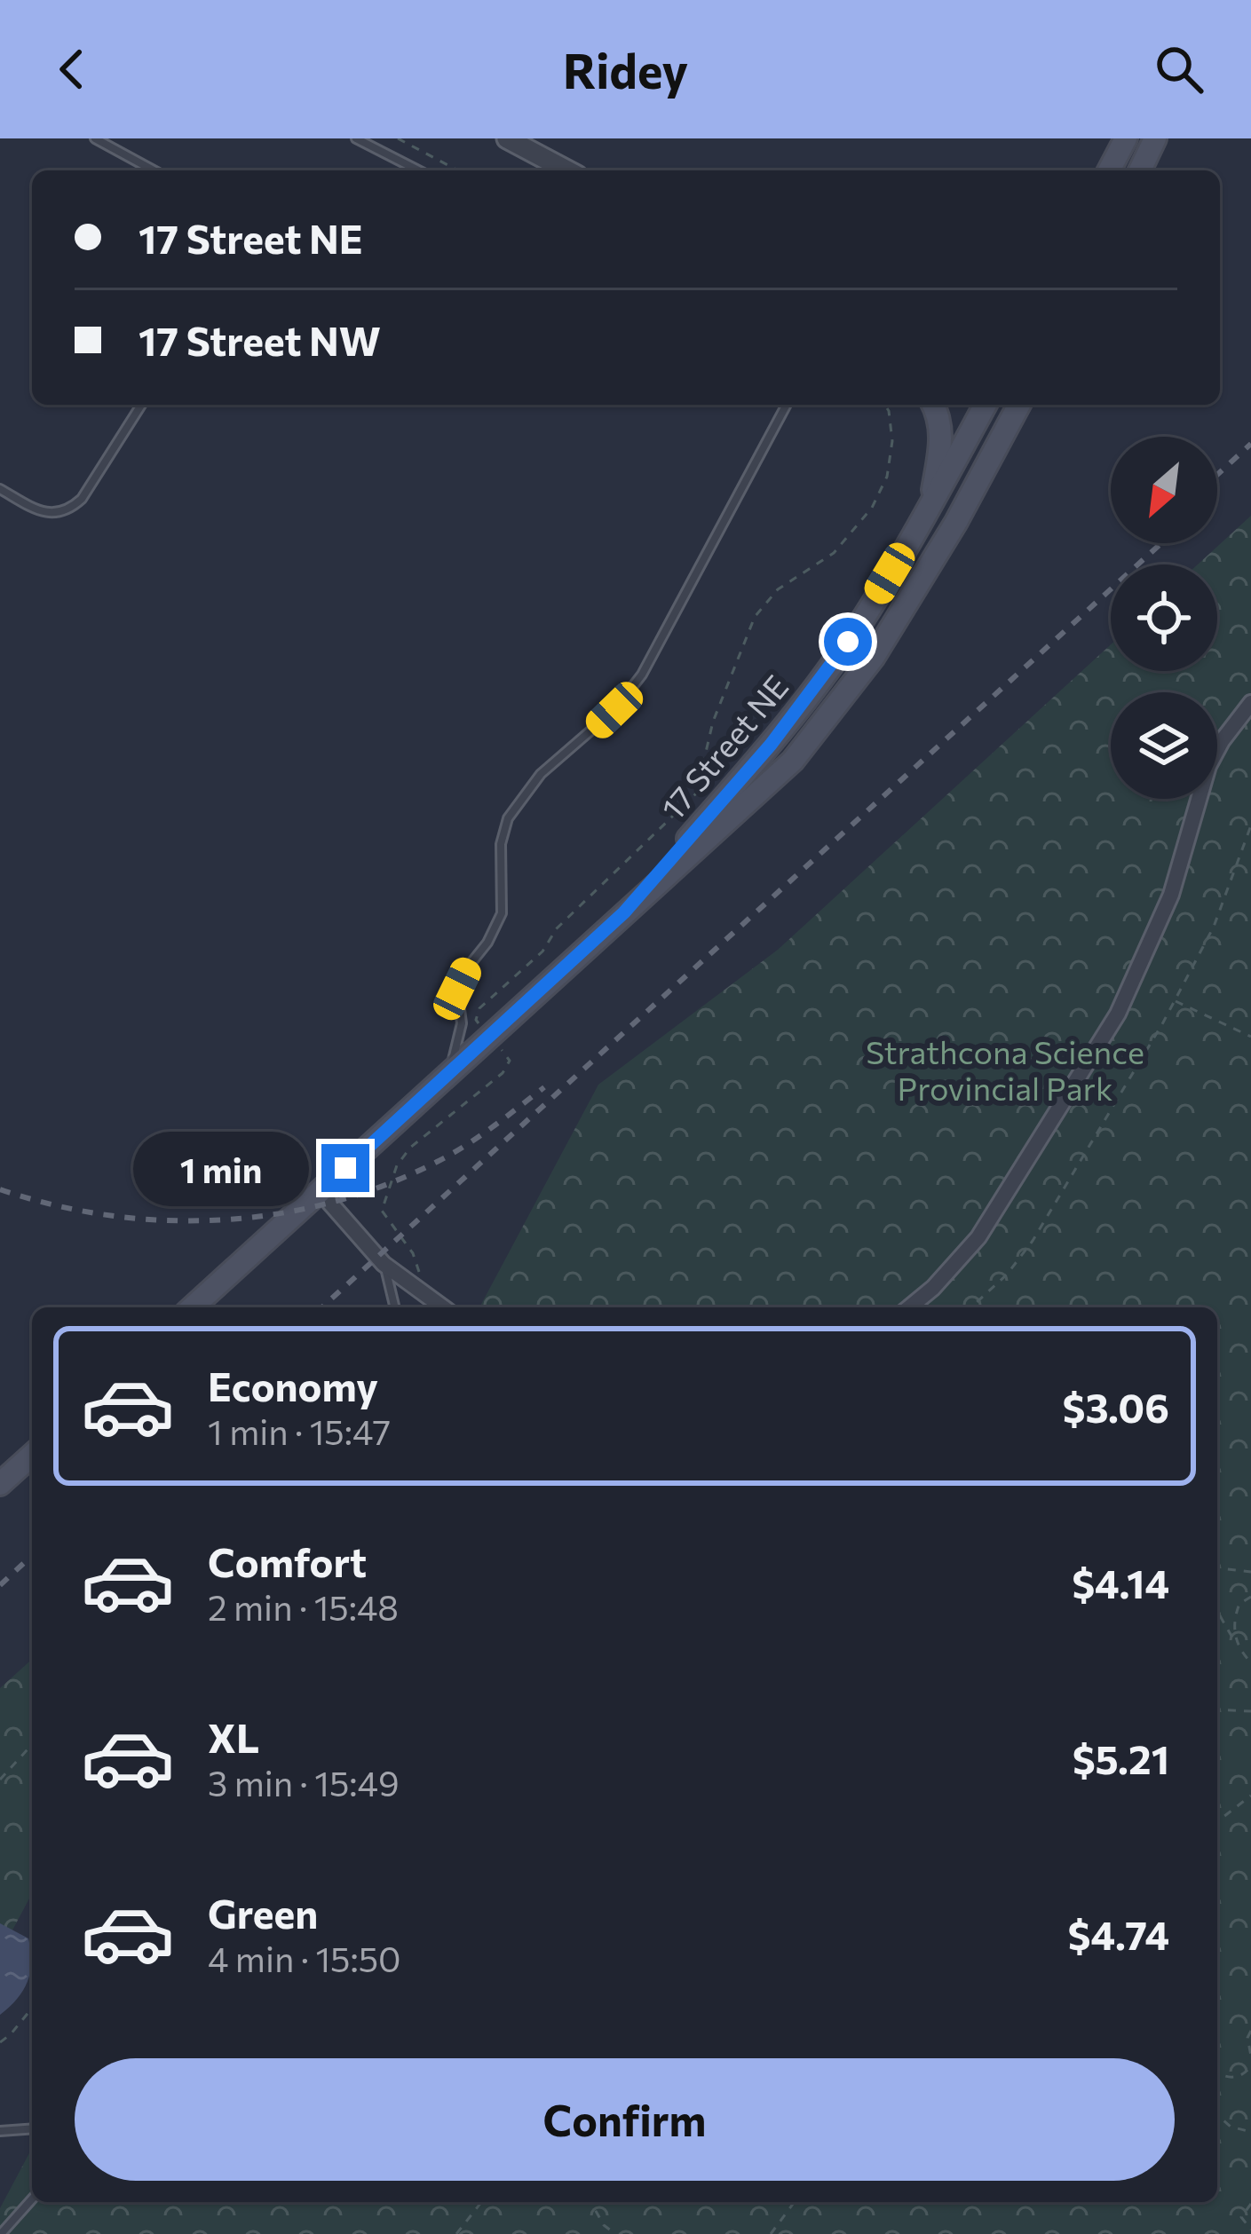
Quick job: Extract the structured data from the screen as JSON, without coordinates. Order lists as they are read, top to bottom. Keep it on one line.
{"streets":{"main road":["17 Street NE"]},"parks":["Strathcona Science Provincial Park"],"north":"bottom left","page":{"header":"Ridey","banner":["17 Street NE","17 Street NW"],"bubble":"1 min","list":[{"name":"Economy","note":"1 min · 15:47","value":"$3.06"},{"name":"Comfort","note":"2 min · 15:48","value":"$4.14"},{"name":"XL","note":"3 min · 15:49","value":"$5.21"},{"name":"Green","note":"4 min · 15:50","value":"$4.74"}],"buttons":"Confirm"}}
